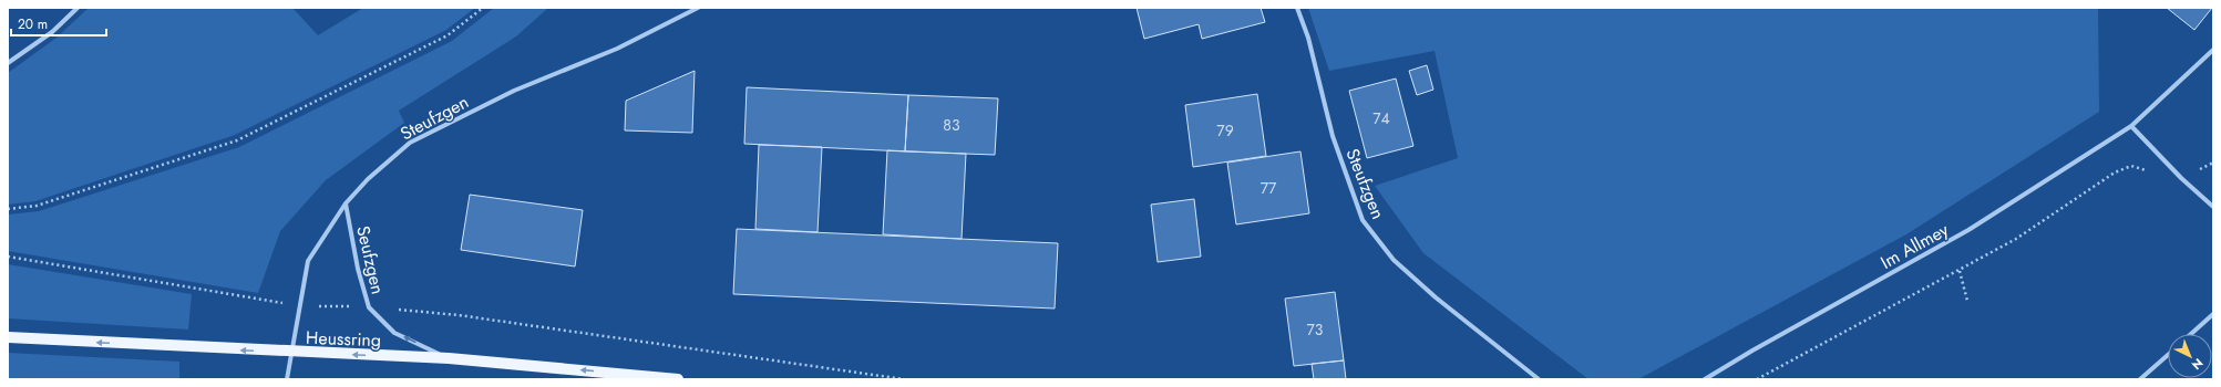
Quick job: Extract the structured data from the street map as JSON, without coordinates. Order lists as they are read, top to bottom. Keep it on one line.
{"streets":{"main road":["Heussring"],"street":["Steufzgen","Im Allmey","Seufzgen"]},"crossings":[["Steufzgen","Seufzgen"],["Steufzgen","Heussring"],["Seufzgen","Heussring"]],"one_way":["Seufzgen","Heussring"],"house_numbers":["74","83","79","77","73"],"scale_bar":"20 m","north":"bottom right"}
